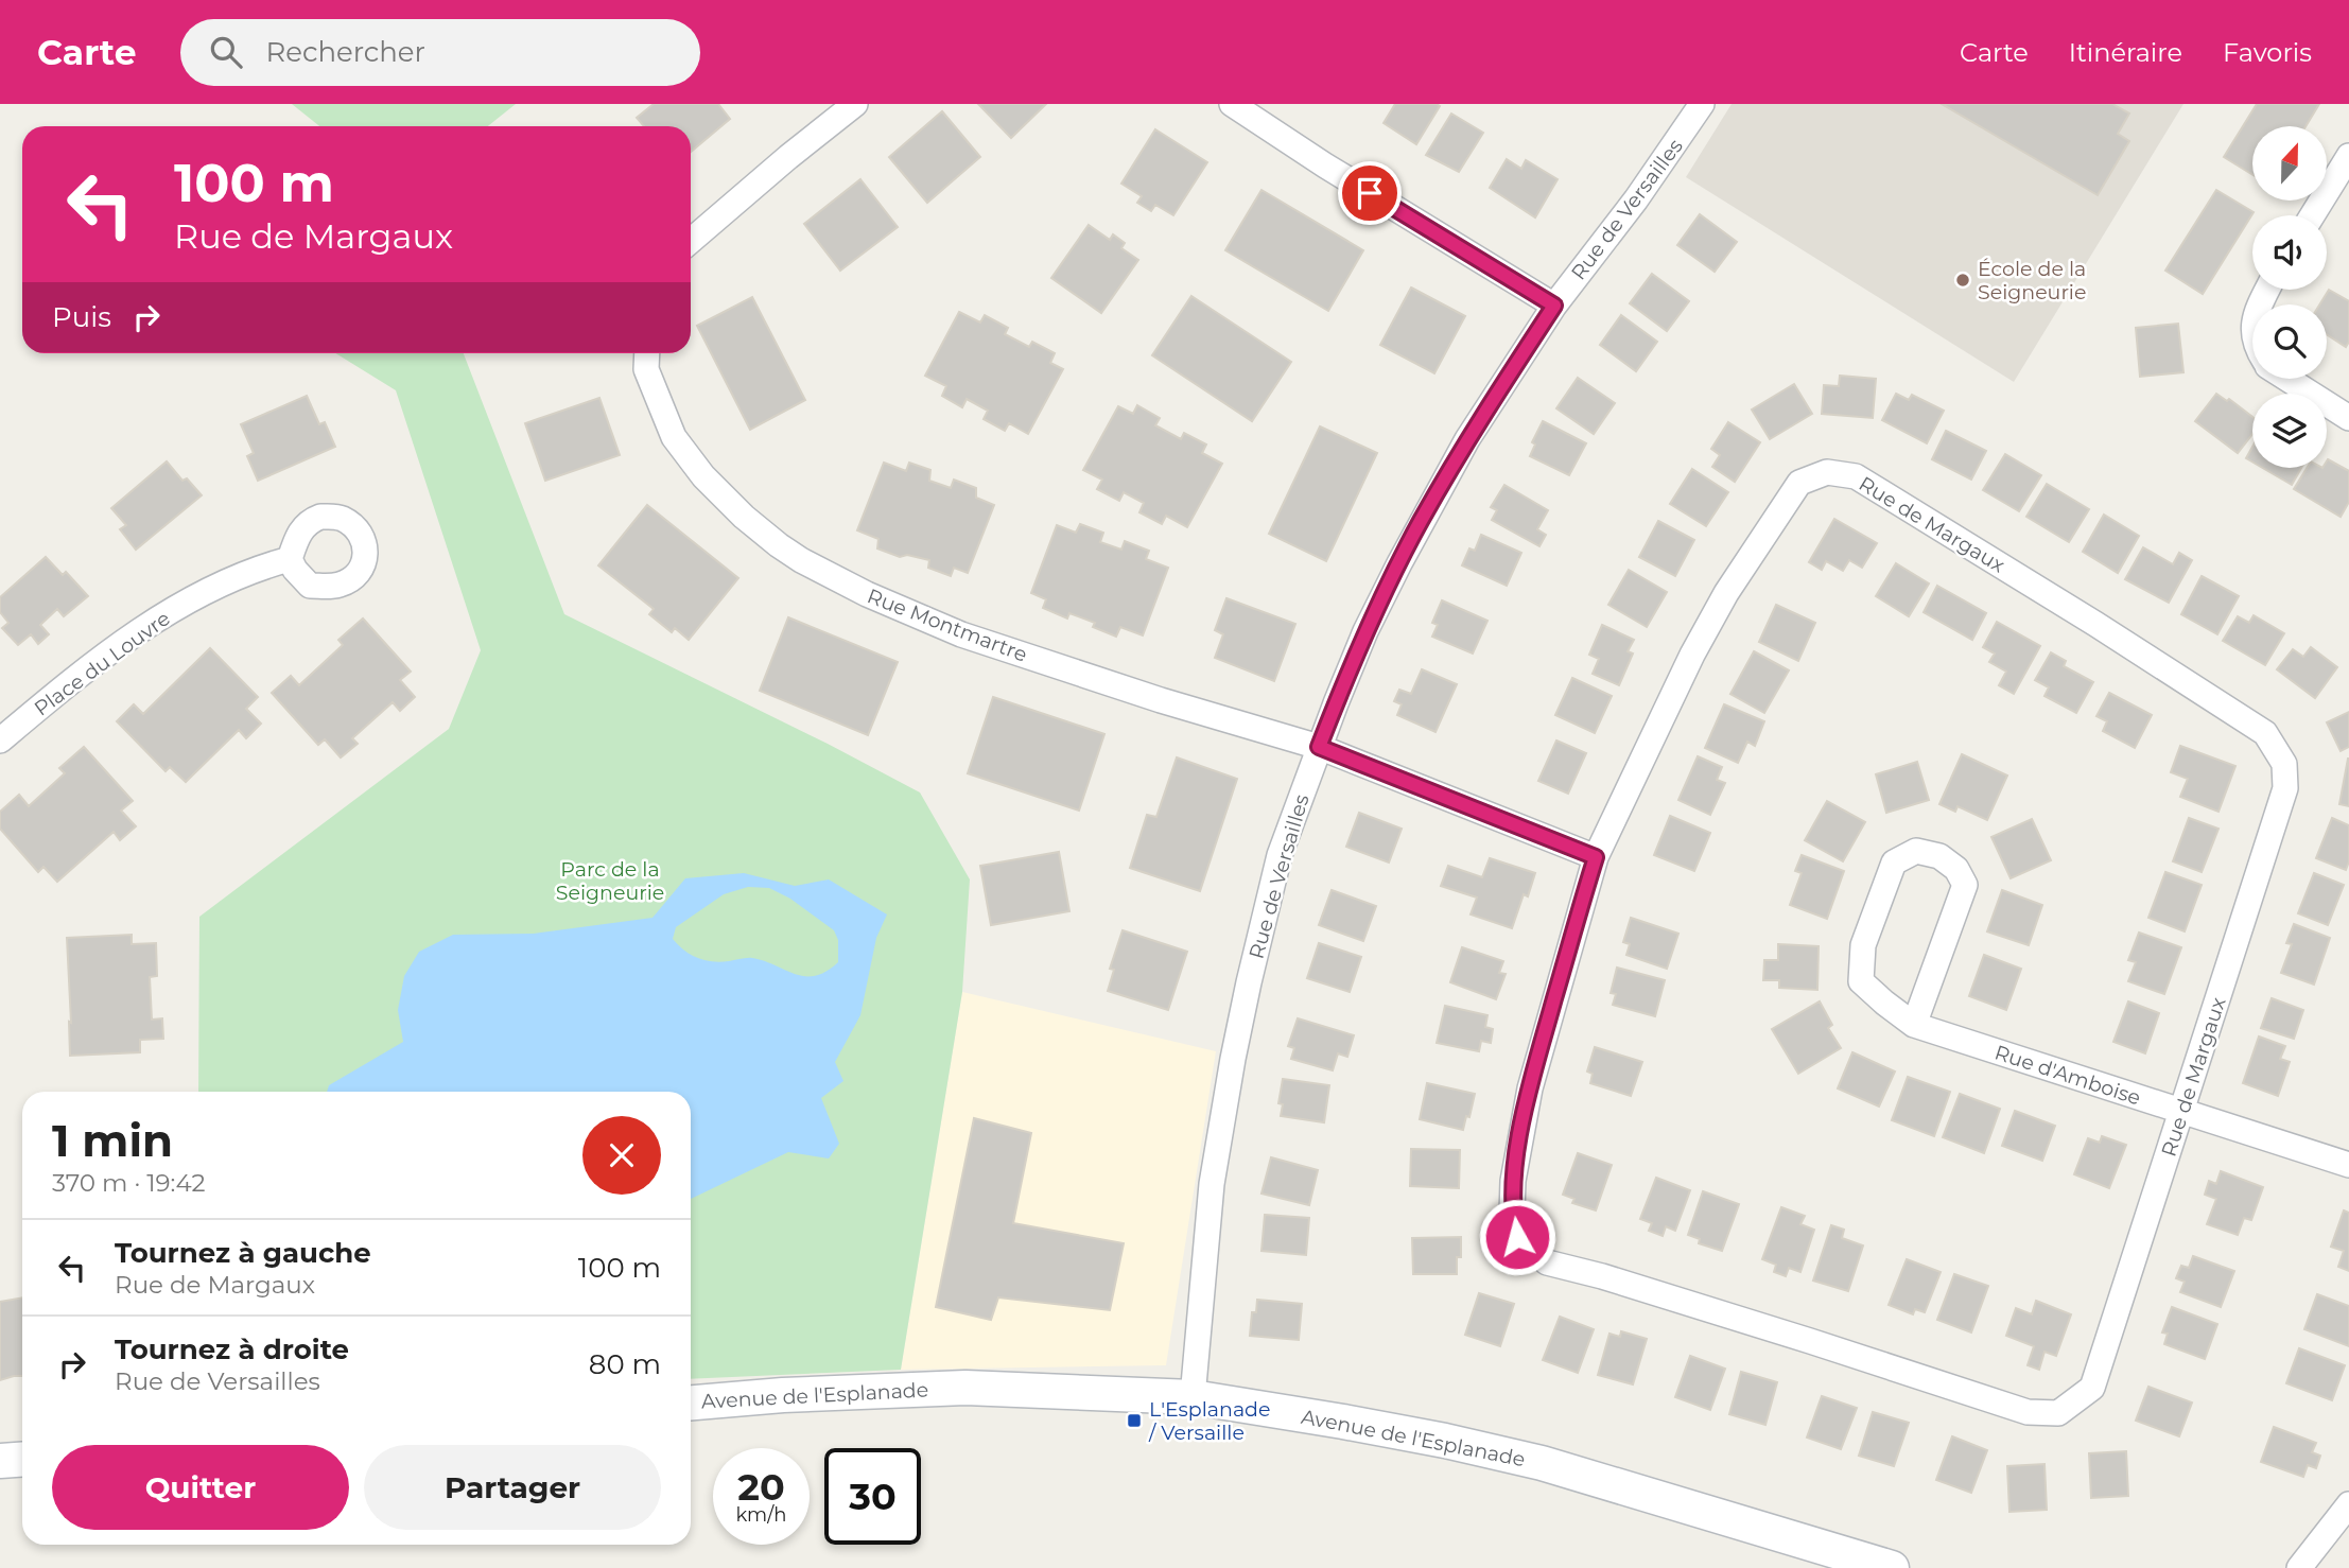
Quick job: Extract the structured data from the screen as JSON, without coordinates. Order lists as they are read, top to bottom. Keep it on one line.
{"streets":{"street":["Rue de Versailles","Rue de Margaux","Rue Montmartre","Place du Louvre","Rue d'Amboise","Avenue de l'Esplanade"]},"crossings":[["Rue de Versailles","Rue Montmartre"],["Rue de Versailles","Avenue de l'Esplanade"],["Rue de Margaux","Rue d'Amboise"]],"parks":["Parc de la Seigneurie"],"places":{"other":["École de la Seigneurie"],"transit":["L'Esplanade / Versaille"]},"north":"top","page":{"header":"Carte","search":"Rechercher","nav":["Carte","Itinéraire","Favoris"],"turn":["100 m","Rue de Margaux"],"then":"Puis","heading":["1 min","370 m · 19:42"],"list":[{"name":"Tournez à gauche","note":"Rue de Margaux","value":"100 m"},{"name":"Tournez à droite","note":"Rue de Versailles","value":"80 m"}],"buttons":["Quitter","Partager"],"speed":"20 km/h","limit":"30"}}
